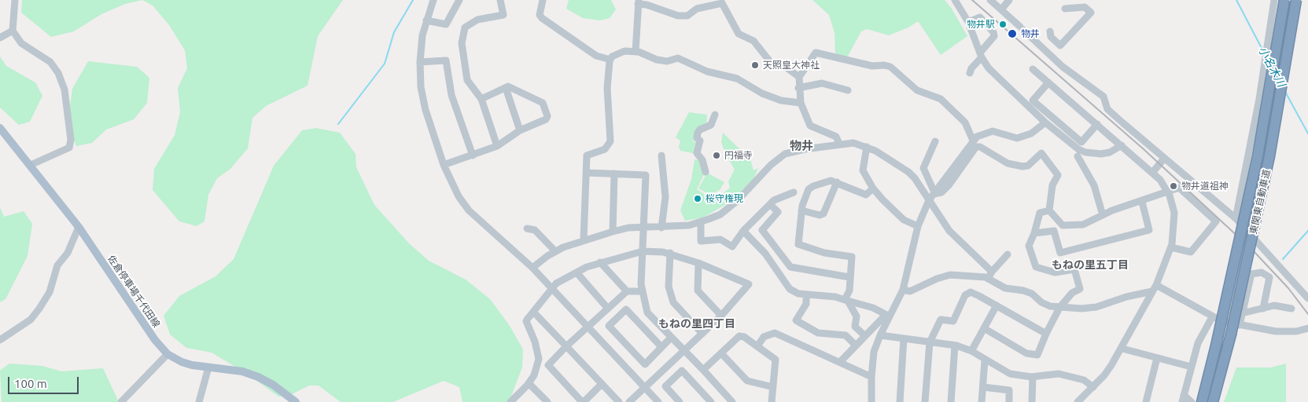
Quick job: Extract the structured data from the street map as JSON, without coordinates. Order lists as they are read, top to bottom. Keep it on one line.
{"streets":{"highway":["東関東自動車道"],"main road":["佐倉停車場千代田線"]},"districts":["物井","もねの里五丁目","もねの里四丁目"],"water":["小名木川"],"places":["物井駅","物井","天照皇大神社","円福寺","物井道祖神","桜守権現"],"scale_bar":"100 m"}
